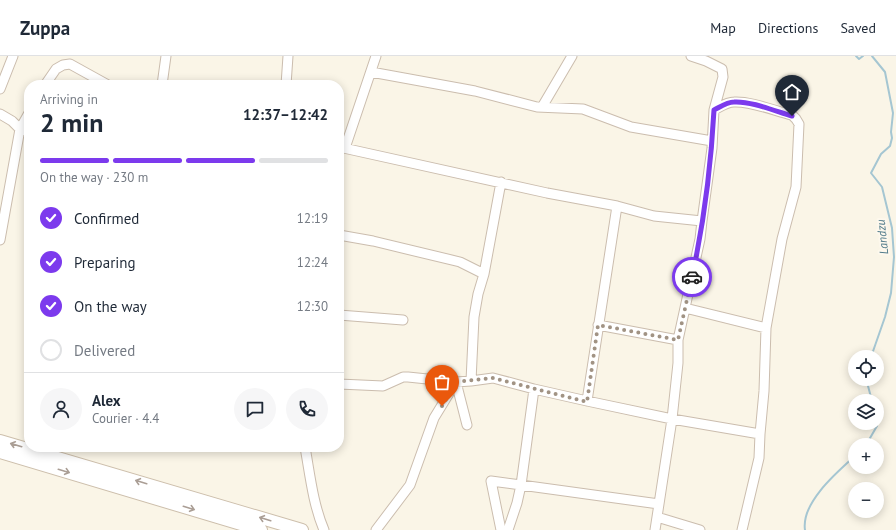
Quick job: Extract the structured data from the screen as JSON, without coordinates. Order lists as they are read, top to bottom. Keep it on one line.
{"water":["Landzu"],"page":{"header":"Zuppa","nav":["Map","Directions","Saved"],"heading":["2 min","Arriving in","12:37–12:42"],"panel":["Alex","Courier · 4.4"],"bar":"On the way · 230 m","list":[["Confirmed","12:19"],["Preparing","12:24"],["On the way","12:30"],"Delivered"],"map_buttons":["+","−"]}}
